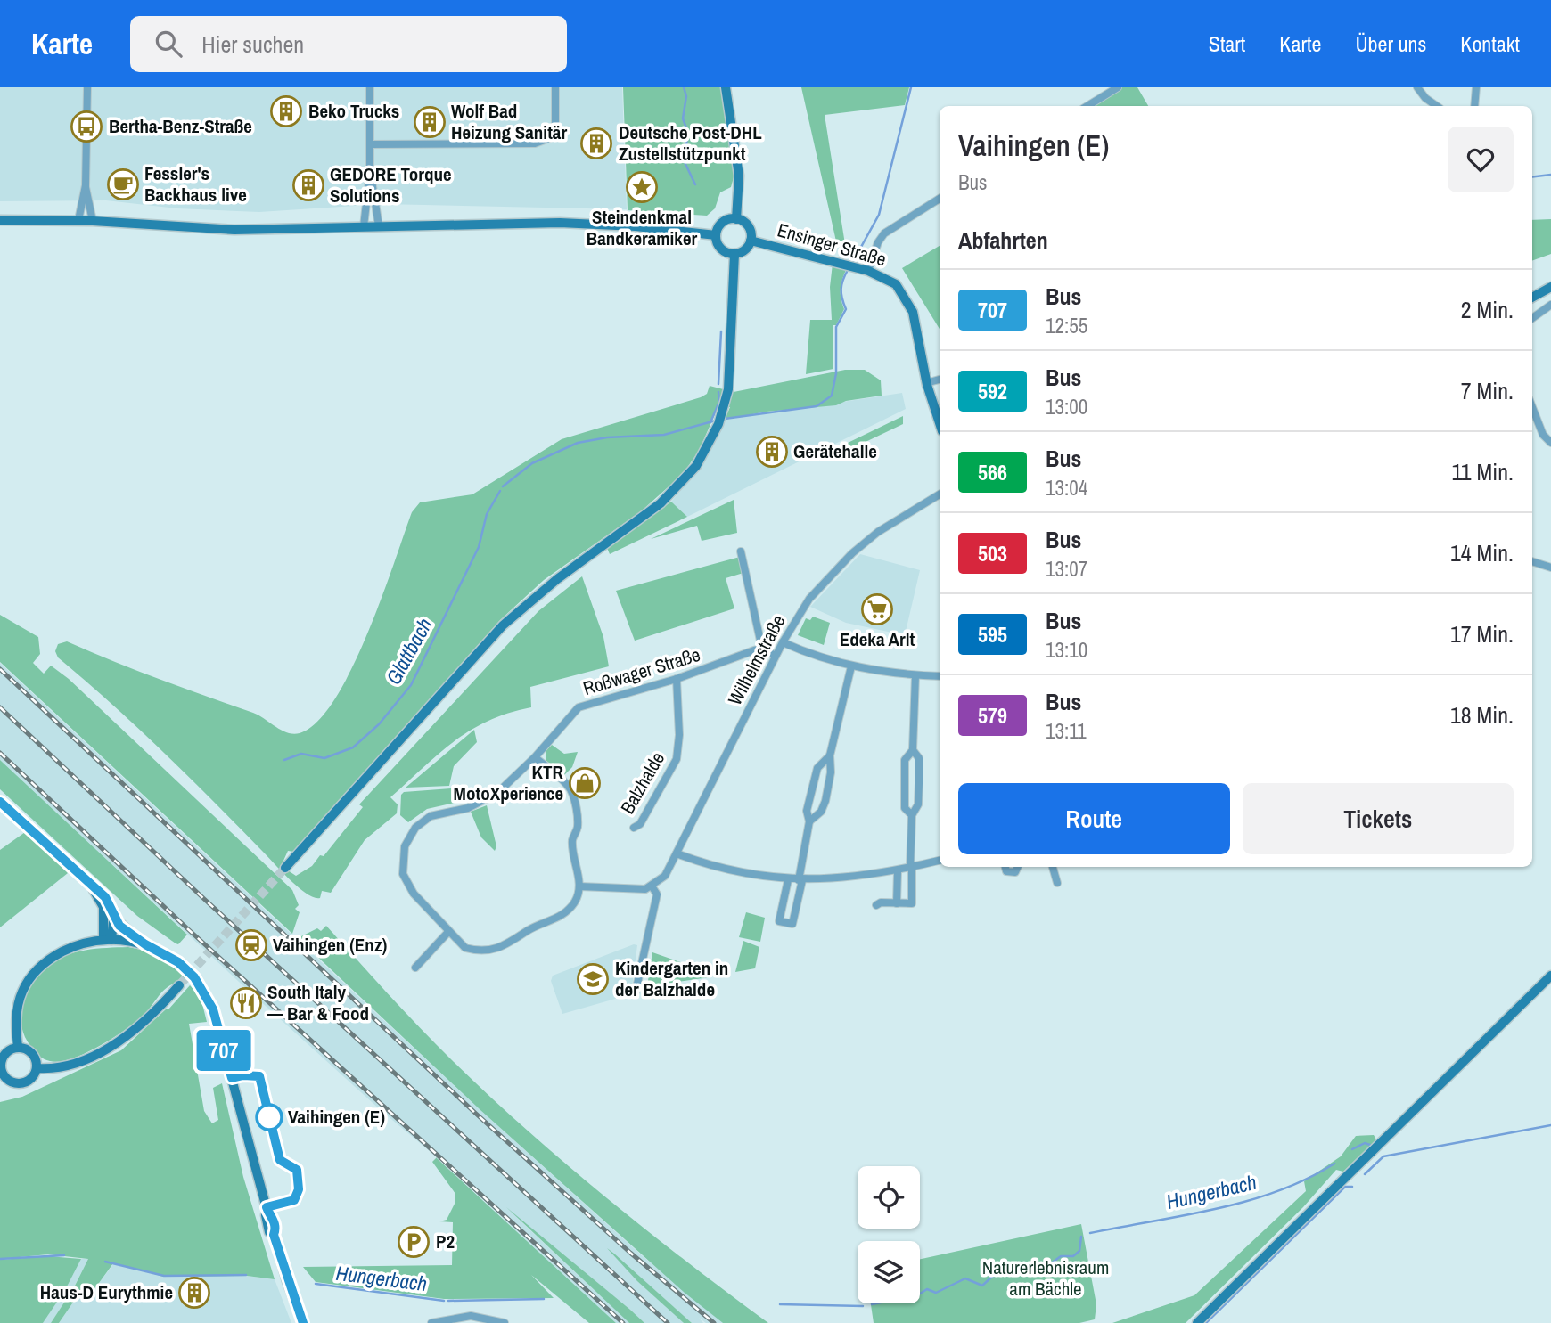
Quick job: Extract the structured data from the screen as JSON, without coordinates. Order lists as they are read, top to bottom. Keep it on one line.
{"streets":{"main road":["Ensinger Straße"],"street":["Wilhelmstraße","Roßwager Straße","Balzhalde"]},"crossings":[["Roßwager Straße","Balzhalde"]],"water":["Glattbach","Hungerbach"],"parks":["Naturerlebnisraum am Bächle"],"places":{"building":["Beko Trucks","Wolf Bad Heizung Sanitär","Deutsche Post-DHL Zustellstützpunkt","GEDORE Torque Solutions","Gerätehalle","Haus-D Eurythmie"],"bus stop":["Bertha-Benz-Straße"],"cafe":["Fessler's Backhaus live"],"place":["Steindenkmal Bandkeramiker"],"supermarket":["Edeka Arlt"],"shop":["KTR MotoXperience"],"station":["Vaihingen (Enz)"],"school or university":["Kindergarten in der Balzhalde"],"restaurant":["South Italy — Bar & Food"],"other":["Vaihingen (E)"],"parking":["P2"]},"lines":["bus line 707"],"page":{"header":"Karte","search":"Hier suchen","nav":["Start","Karte","Über uns","Kontakt"],"on_map":"707","heading":[["Vaihingen (E)","Bus"],"Abfahrten"],"list":[{"mark":"707","name":"Bus","note":"12:55","value":"2 Min."},{"mark":"592","name":"Bus","note":"13:00","value":"7 Min."},{"mark":"566","name":"Bus","note":"13:04","value":"11 Min."},{"mark":"503","name":"Bus","note":"13:07","value":"14 Min."},{"mark":"595","name":"Bus","note":"13:10","value":"17 Min."},{"mark":"579","name":"Bus","note":"13:11","value":"18 Min."}],"buttons":["Route","Tickets"]}}
